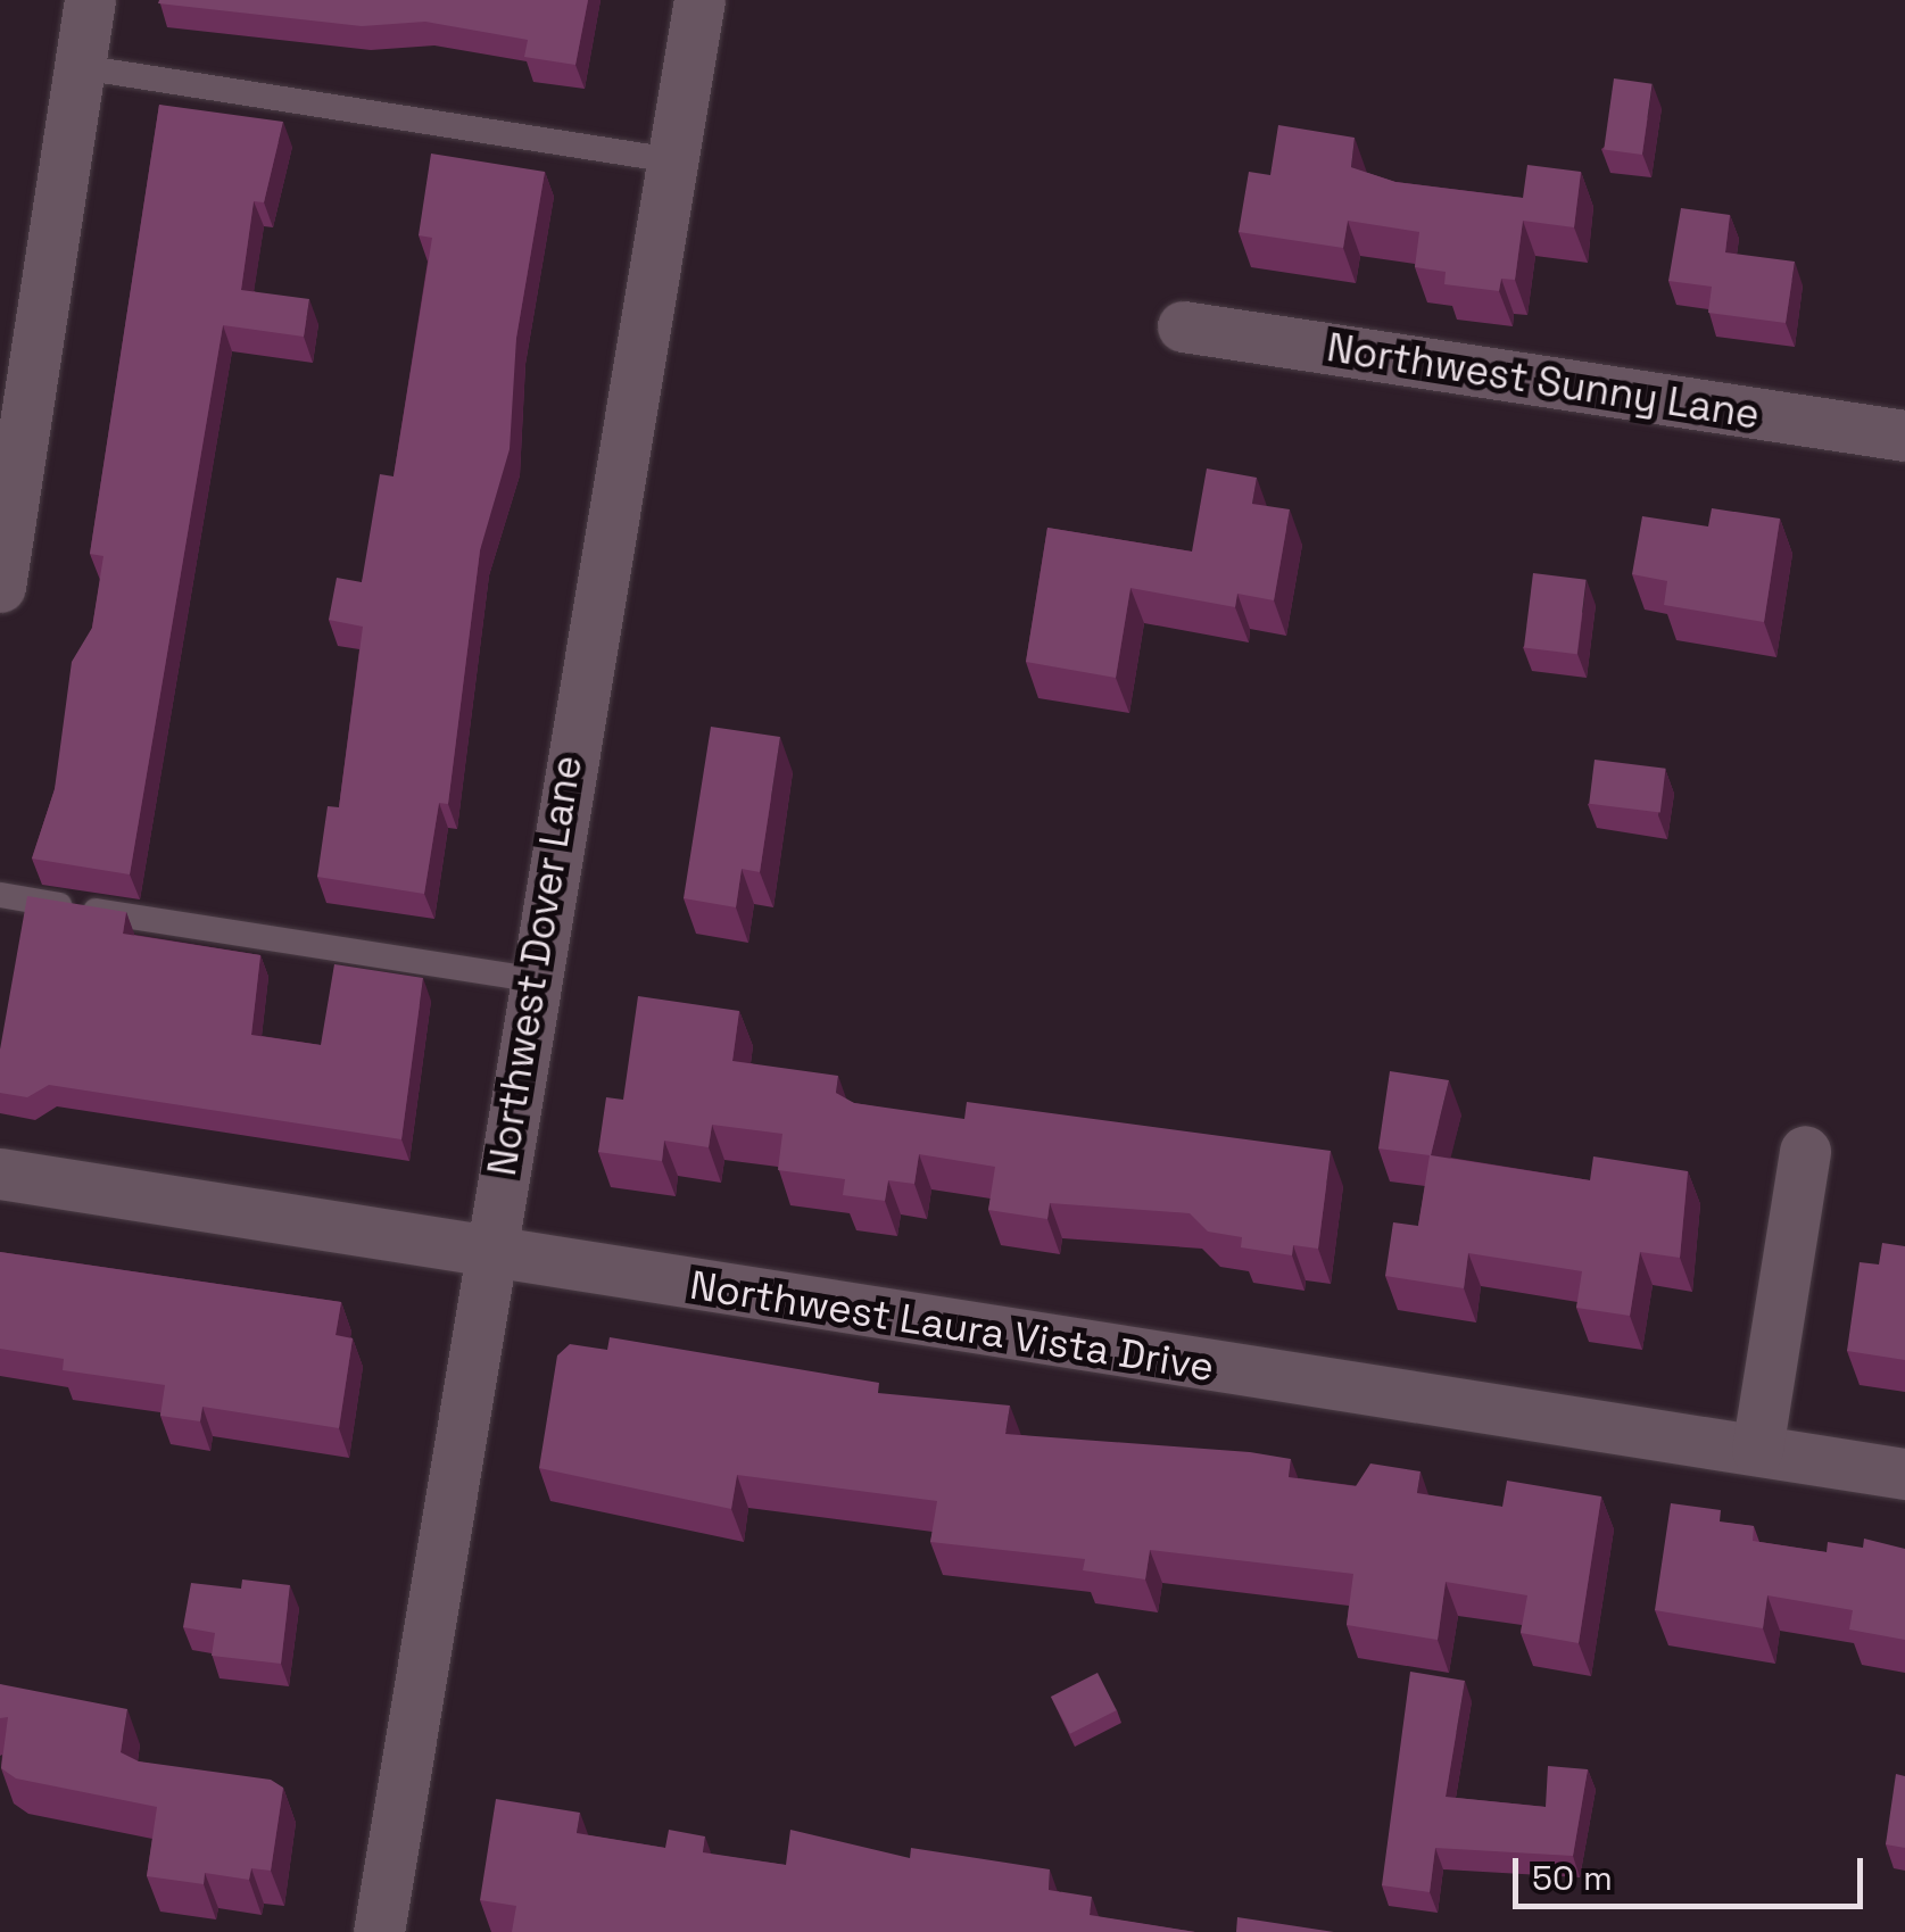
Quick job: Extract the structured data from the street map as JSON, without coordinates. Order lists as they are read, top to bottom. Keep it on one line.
{"streets":{"street":["Northwest Sunny Lane","Northwest Dover Lane","Northwest Laura Vista Drive"]},"crossings":[["Northwest Dover Lane","Northwest Laura Vista Drive"]],"scale_bar":"50 m"}
